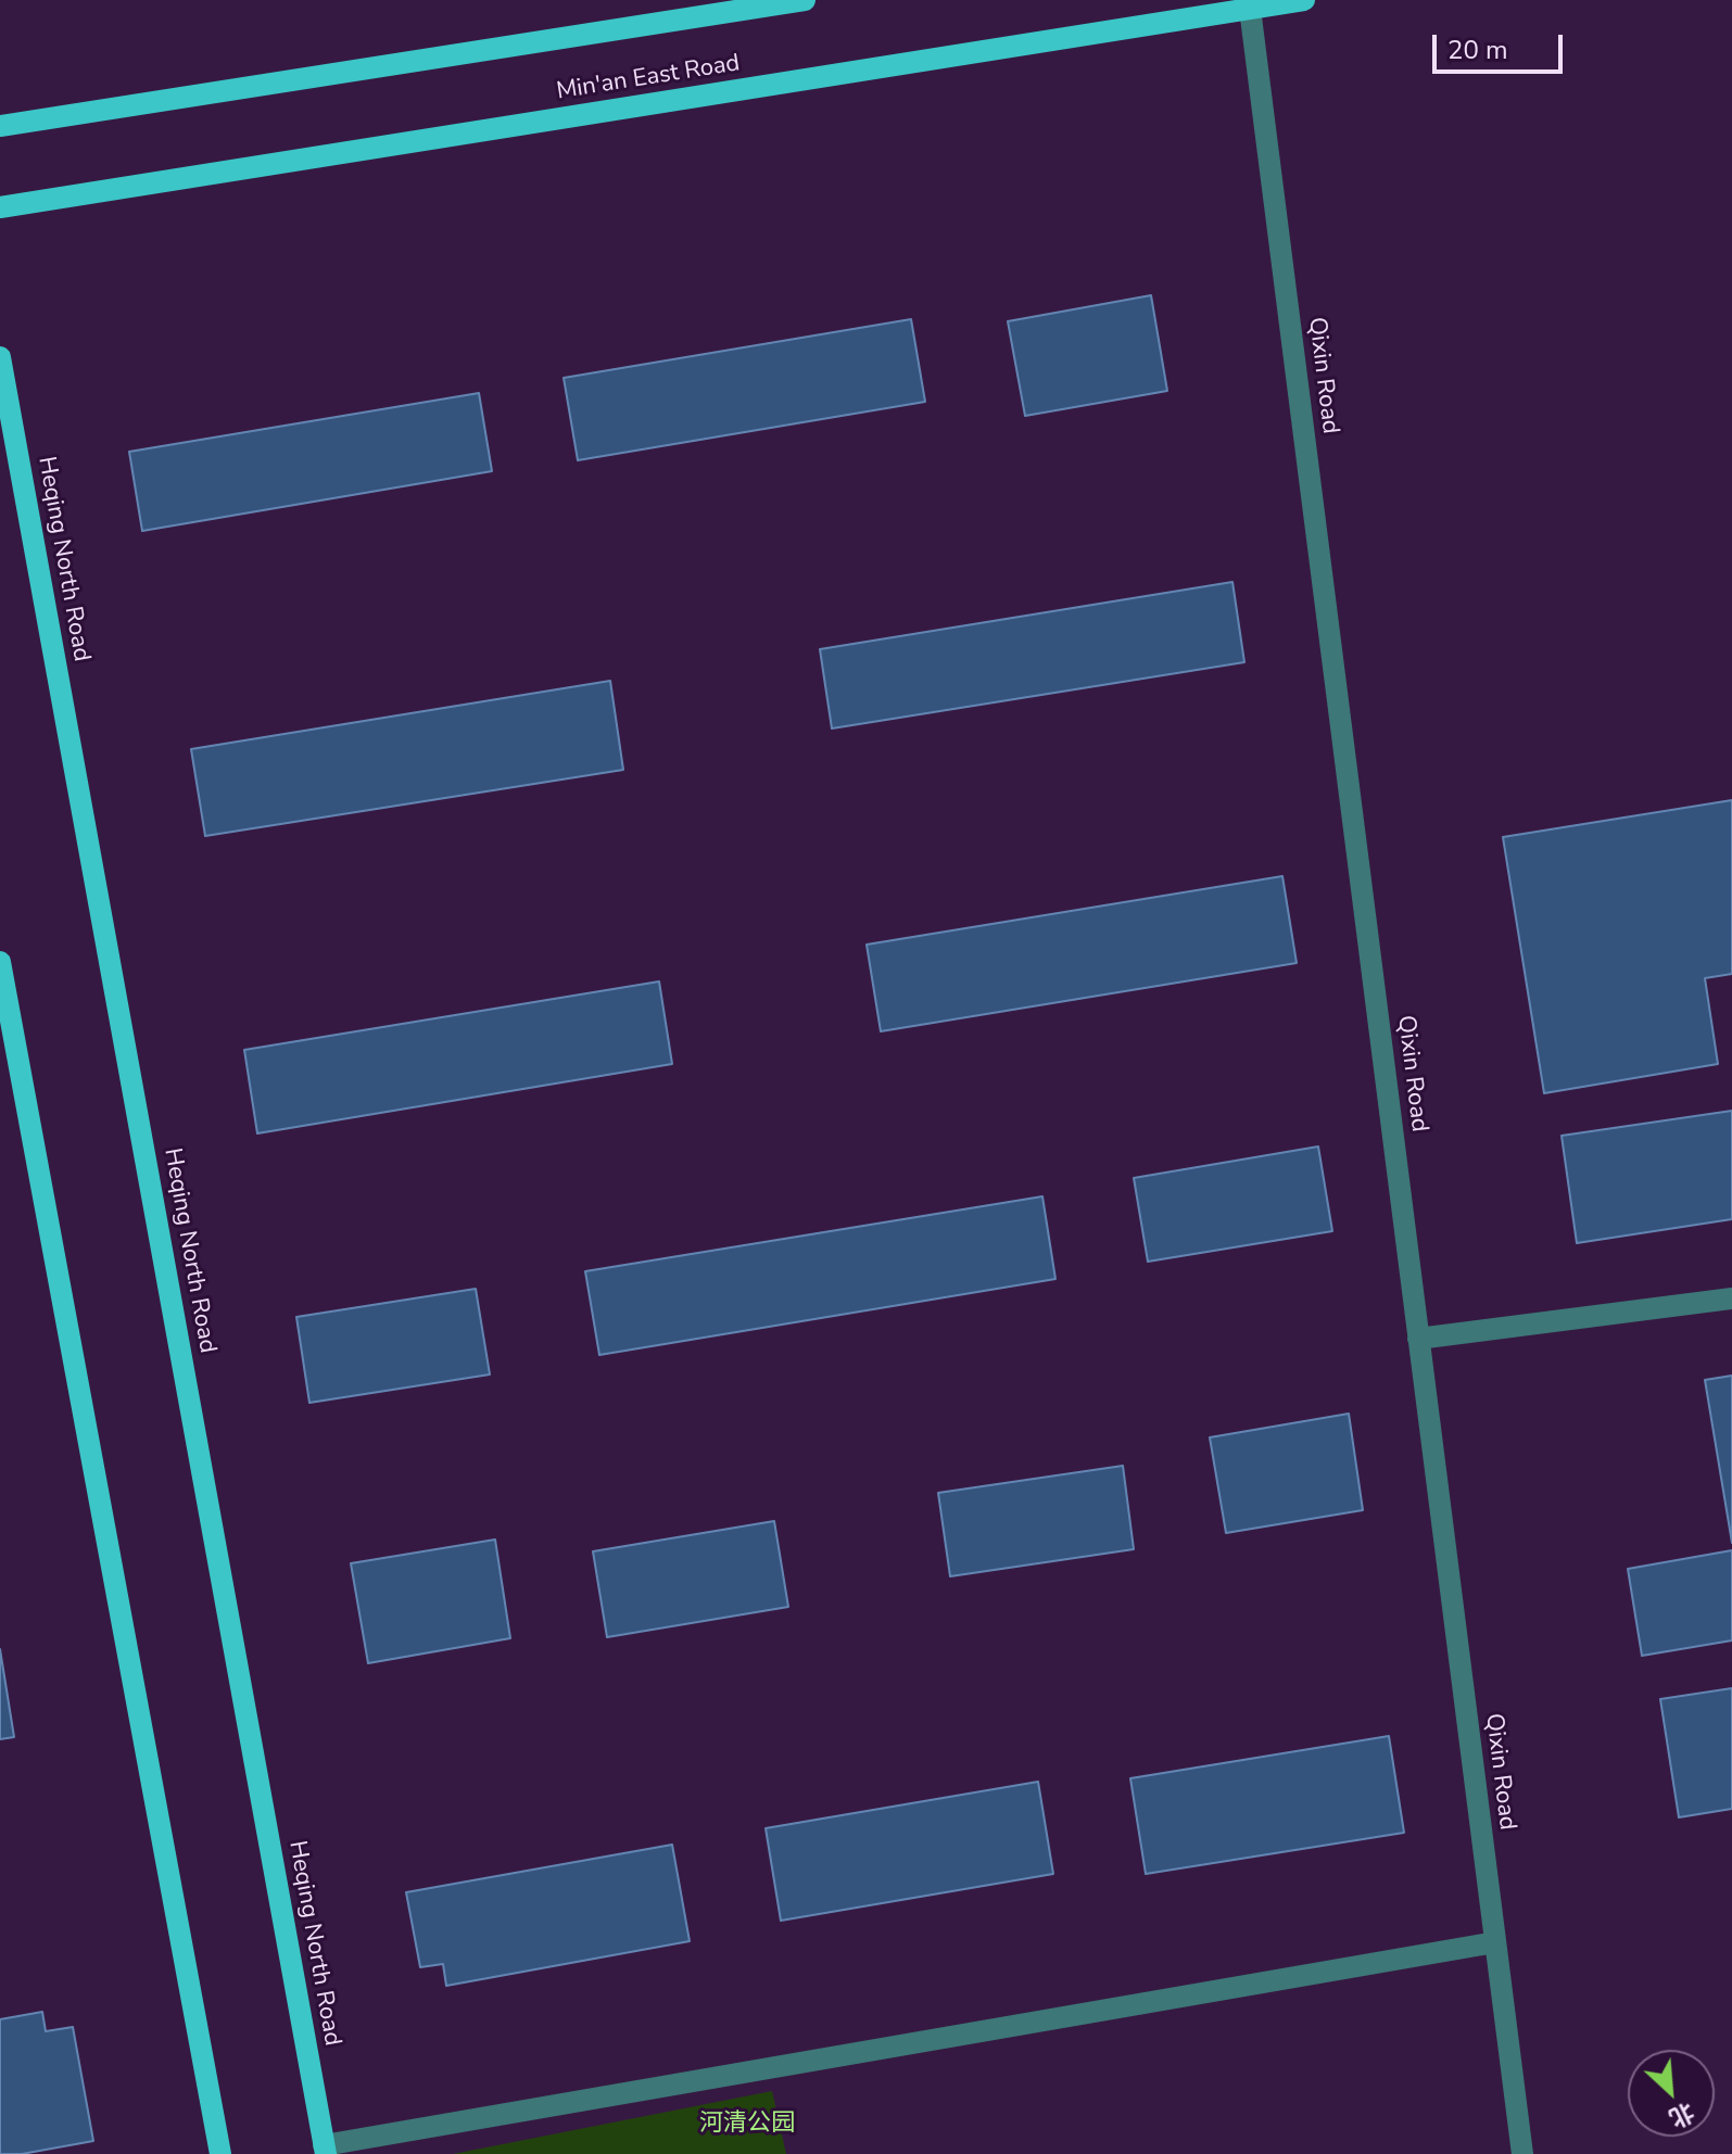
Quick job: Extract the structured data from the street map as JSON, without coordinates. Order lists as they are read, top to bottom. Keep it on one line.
{"streets":{"main road":["Min'an East Road","Heqing North Road"],"street":["Qixin Road"]},"crossings":[["Min'an East Road","Qixin Road"]],"parks":["河清公园"],"scale_bar":"20 m","north":"bottom right"}
